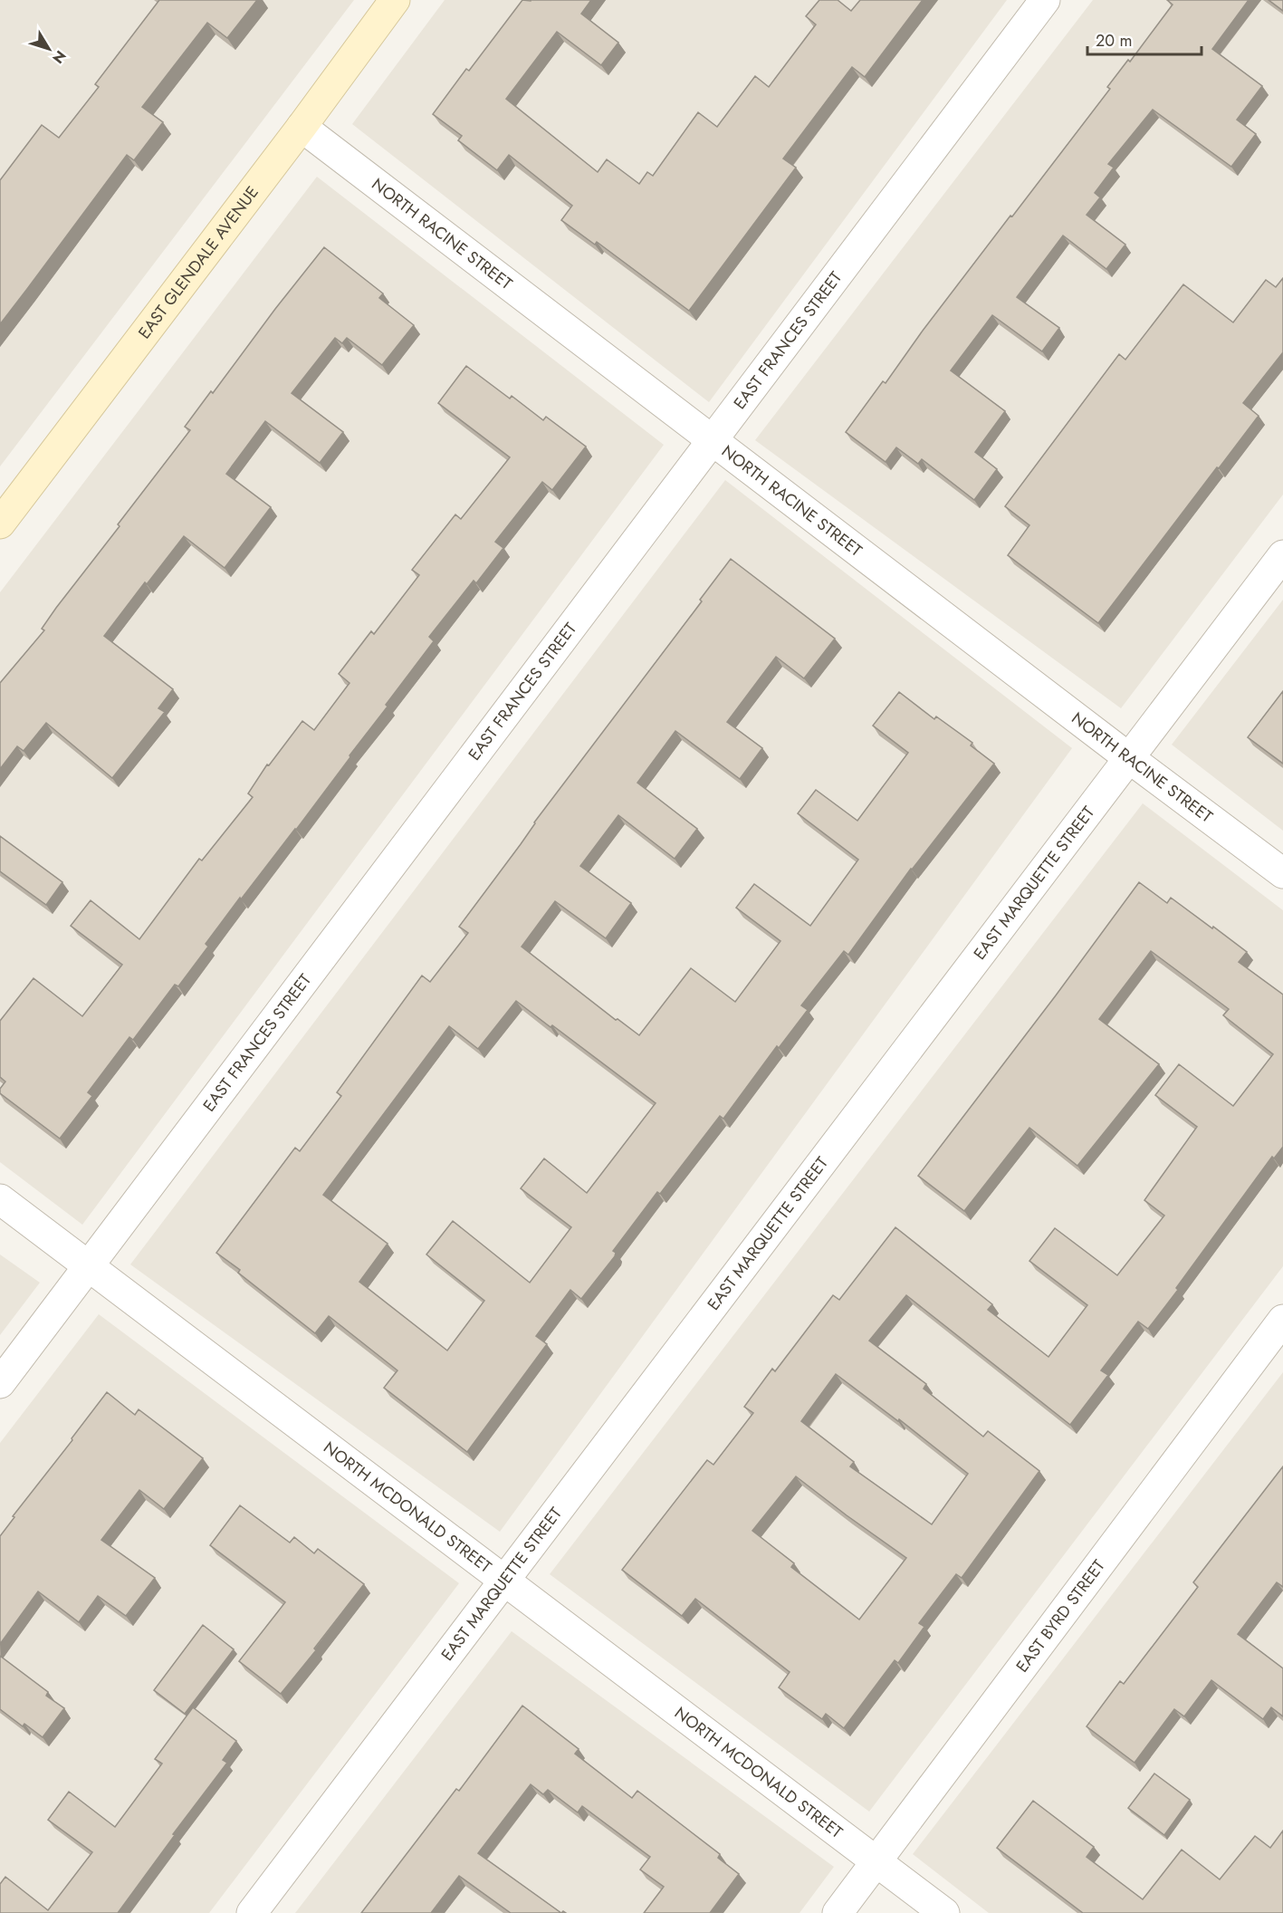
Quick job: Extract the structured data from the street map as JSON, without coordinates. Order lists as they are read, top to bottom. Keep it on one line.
{"streets":{"street":["NORTH RACINE STREET","EAST GLENDALE AVENUE","EAST FRANCES STREET","EAST MARQUETTE STREET","NORTH MCDONALD STREET","EAST BYRD STREET"]},"crossings":[["NORTH RACINE STREET","EAST GLENDALE AVENUE"],["NORTH RACINE STREET","EAST FRANCES STREET"],["NORTH RACINE STREET","EAST MARQUETTE STREET"],["EAST FRANCES STREET","NORTH MCDONALD STREET"],["EAST MARQUETTE STREET","NORTH MCDONALD STREET"],["NORTH MCDONALD STREET","EAST BYRD STREET"]],"scale_bar":"20 m","north":"bottom right"}
